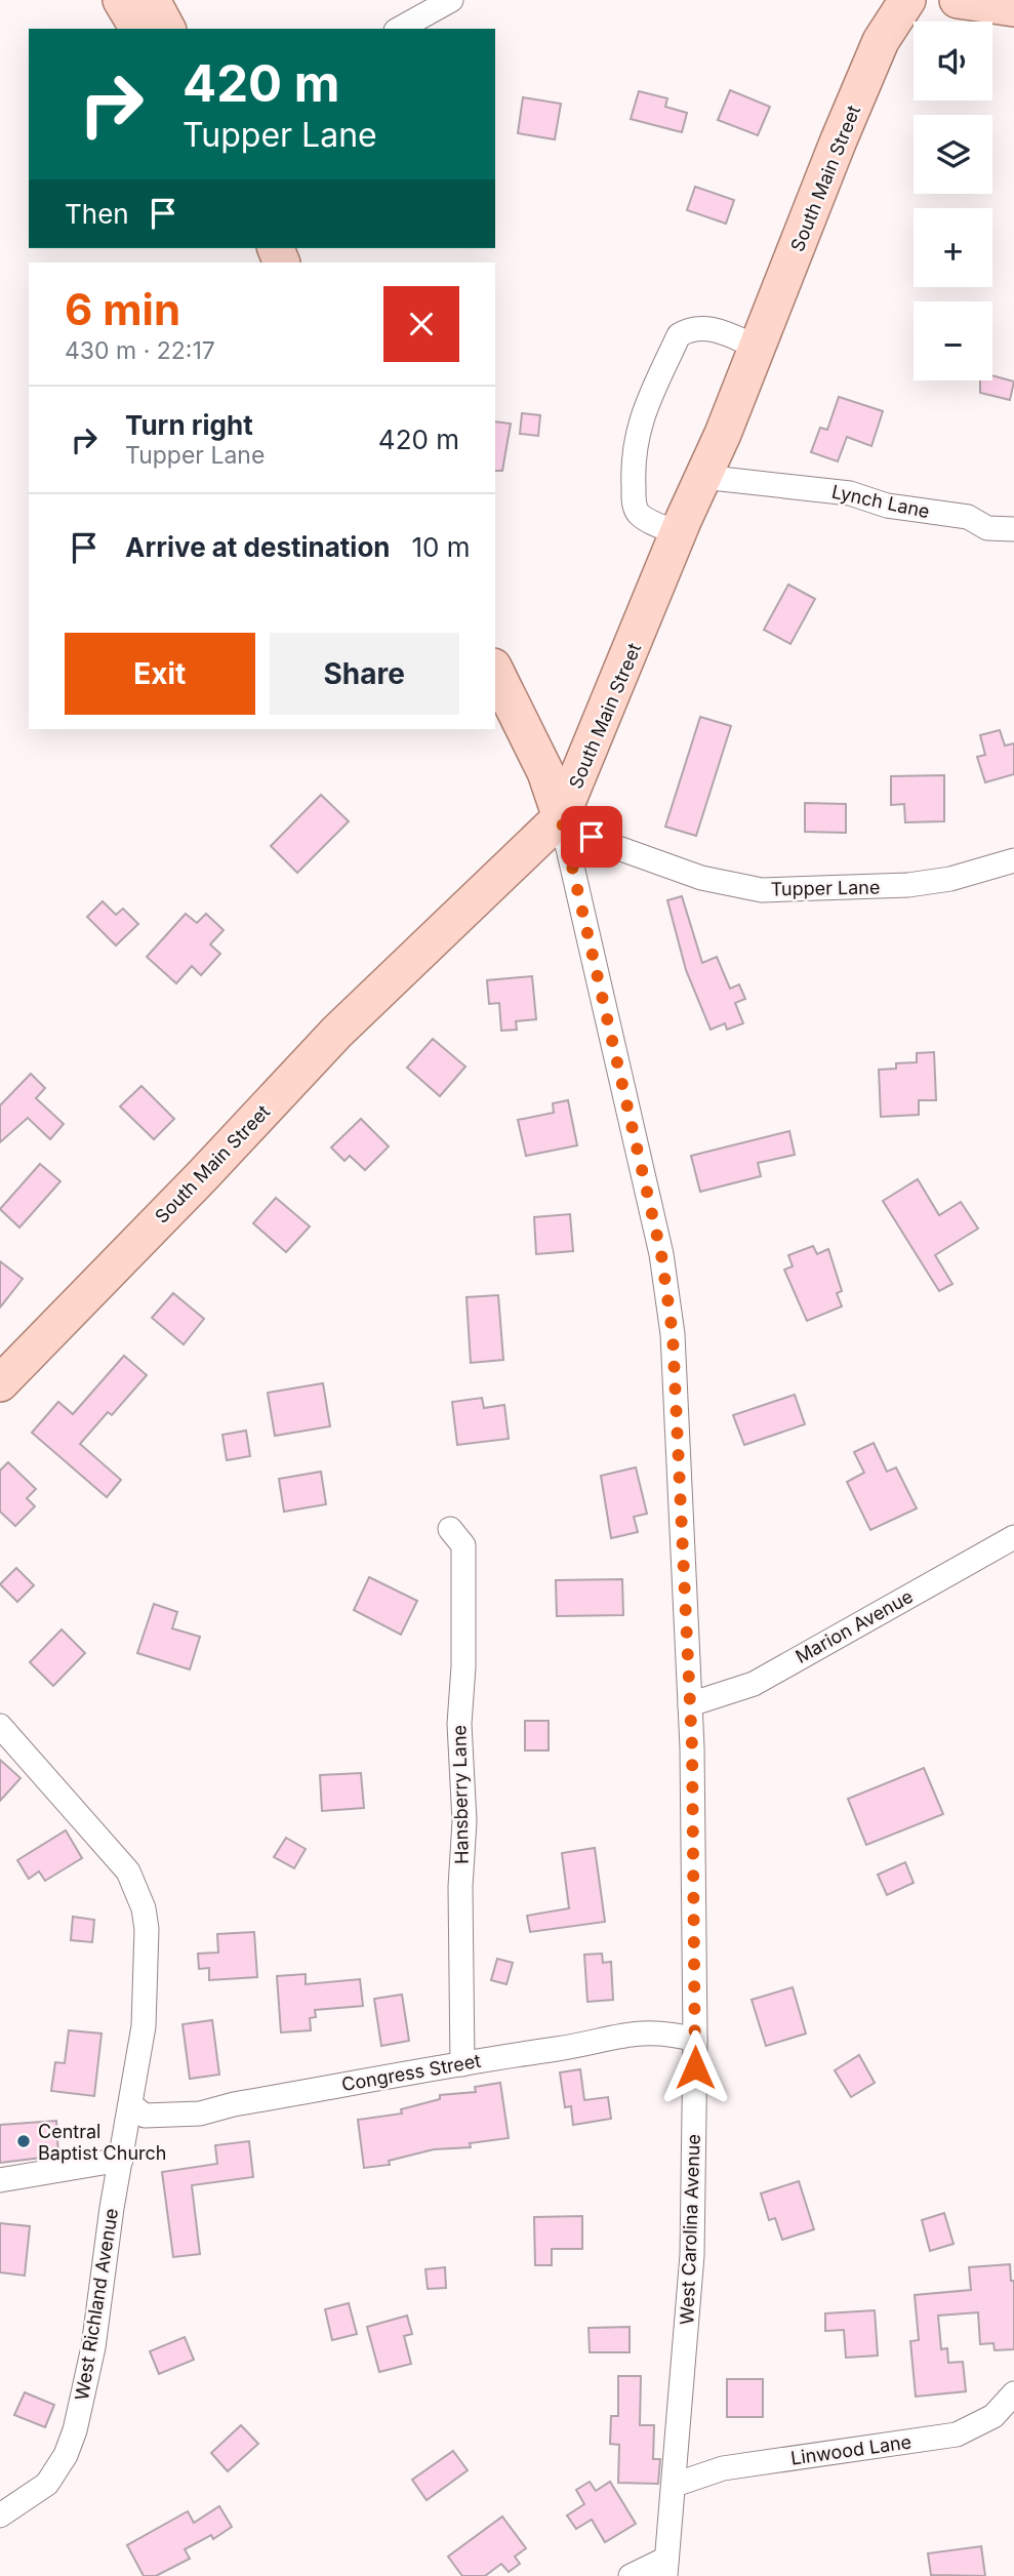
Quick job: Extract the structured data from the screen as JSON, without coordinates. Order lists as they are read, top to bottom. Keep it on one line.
{"streets":{"main road":["South Main Street"],"street":["Lynch Lane","Tupper Lane","Marion Avenue","Hansberry Lane","Congress Street","West Carolina Avenue","West Richland Avenue","Linwood Lane"]},"crossings":[["South Main Street","Lynch Lane"],["South Main Street","Tupper Lane"],["South Main Street","West Carolina Avenue"],["Tupper Lane","West Carolina Avenue"],["Marion Avenue","West Carolina Avenue"],["Hansberry Lane","Congress Street"],["Congress Street","West Carolina Avenue"],["Congress Street","West Richland Avenue"],["West Carolina Avenue","Linwood Lane"]],"places":["Central Baptist Church"],"page":{"map_buttons":["+","−"],"turn":["420 m","Tupper Lane"],"then":"Then","heading":["6 min","430 m · 22:17"],"list":[{"name":"Turn right","note":"Tupper Lane","value":"420 m"},{"name":"Arrive at destination","value":"10 m"}],"buttons":["Exit","Share"]}}
